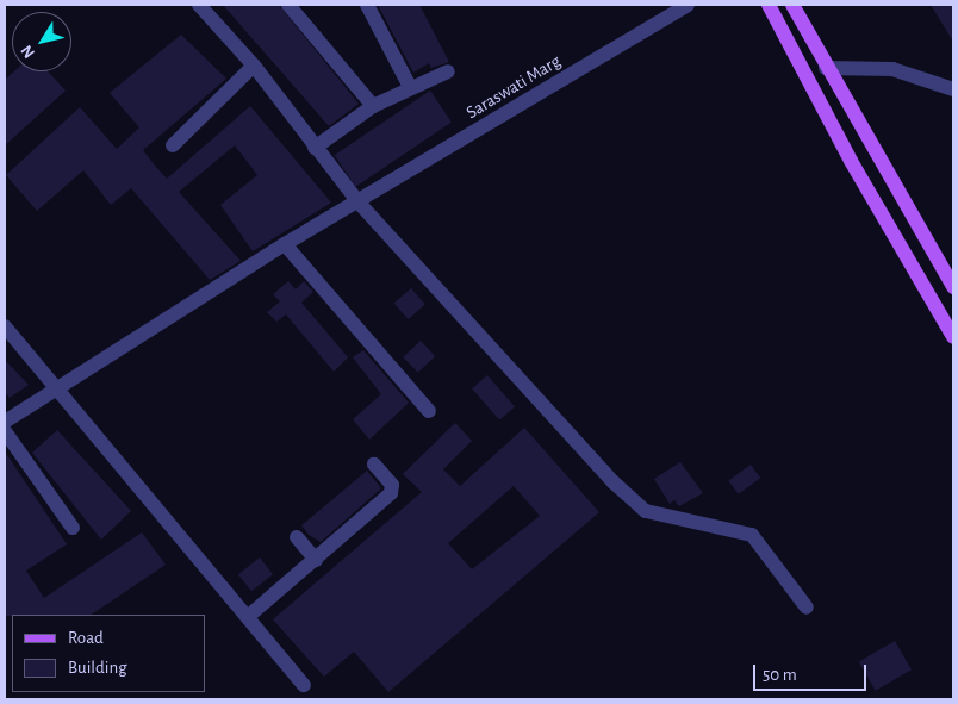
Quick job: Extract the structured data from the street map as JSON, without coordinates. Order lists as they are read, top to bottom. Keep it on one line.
{"streets":{"street":["Saraswati Marg"]},"legend":["Road","Building"],"scale_bar":"50 m","north":"bottom left"}
